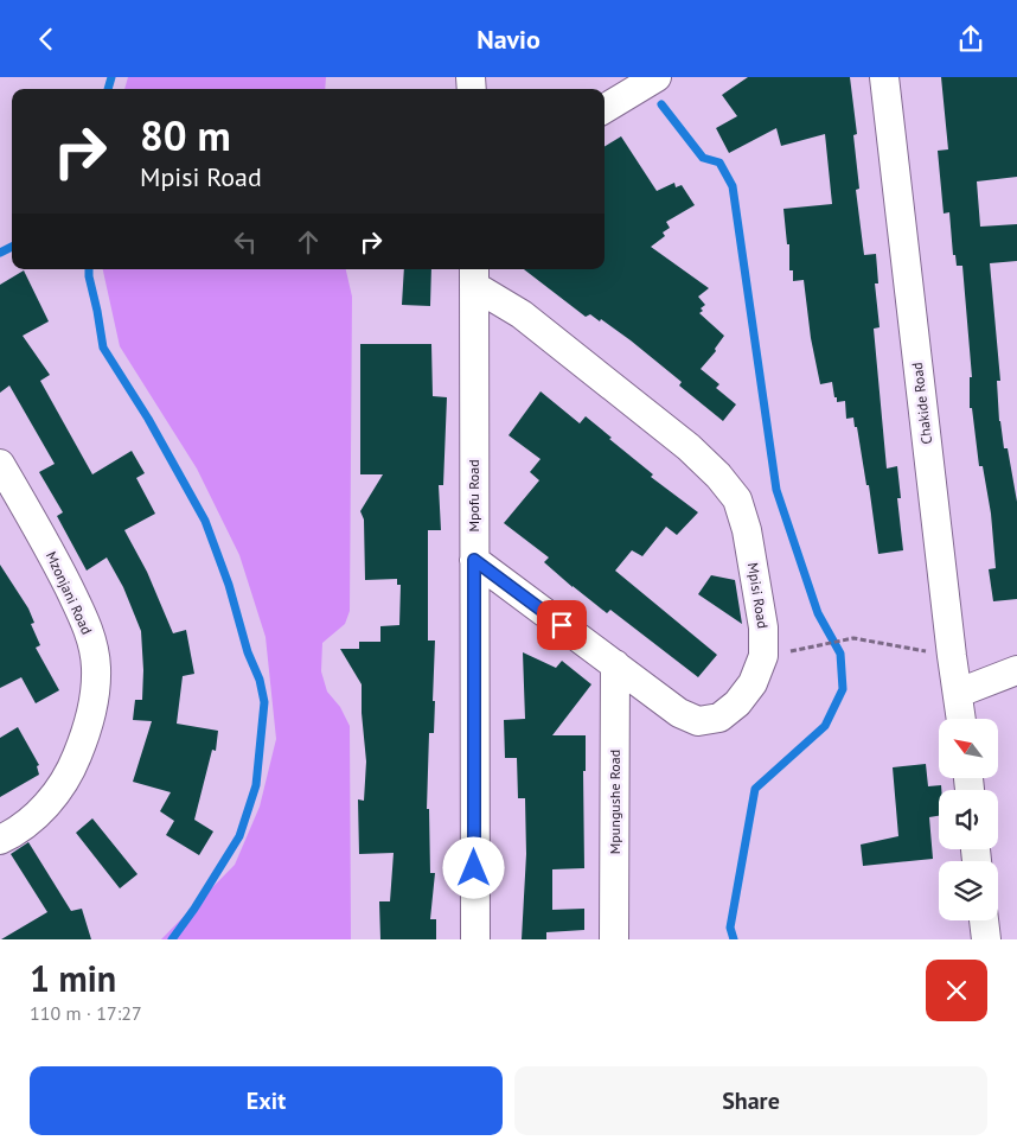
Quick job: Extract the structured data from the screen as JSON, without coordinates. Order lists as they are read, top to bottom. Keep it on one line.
{"streets":{"street":["Chakide Road","Mpofu Road","Mzonjani Road","Mpisi Road","Mpungushe Road"]},"crossings":[["Mpofu Road","Mpisi Road"],["Mpisi Road","Mpungushe Road"]],"north":"top left","page":{"header":"Navio","turn":["80 m","Mpisi Road"],"heading":["1 min","110 m · 17:27"],"buttons":["Exit","Share"]}}
